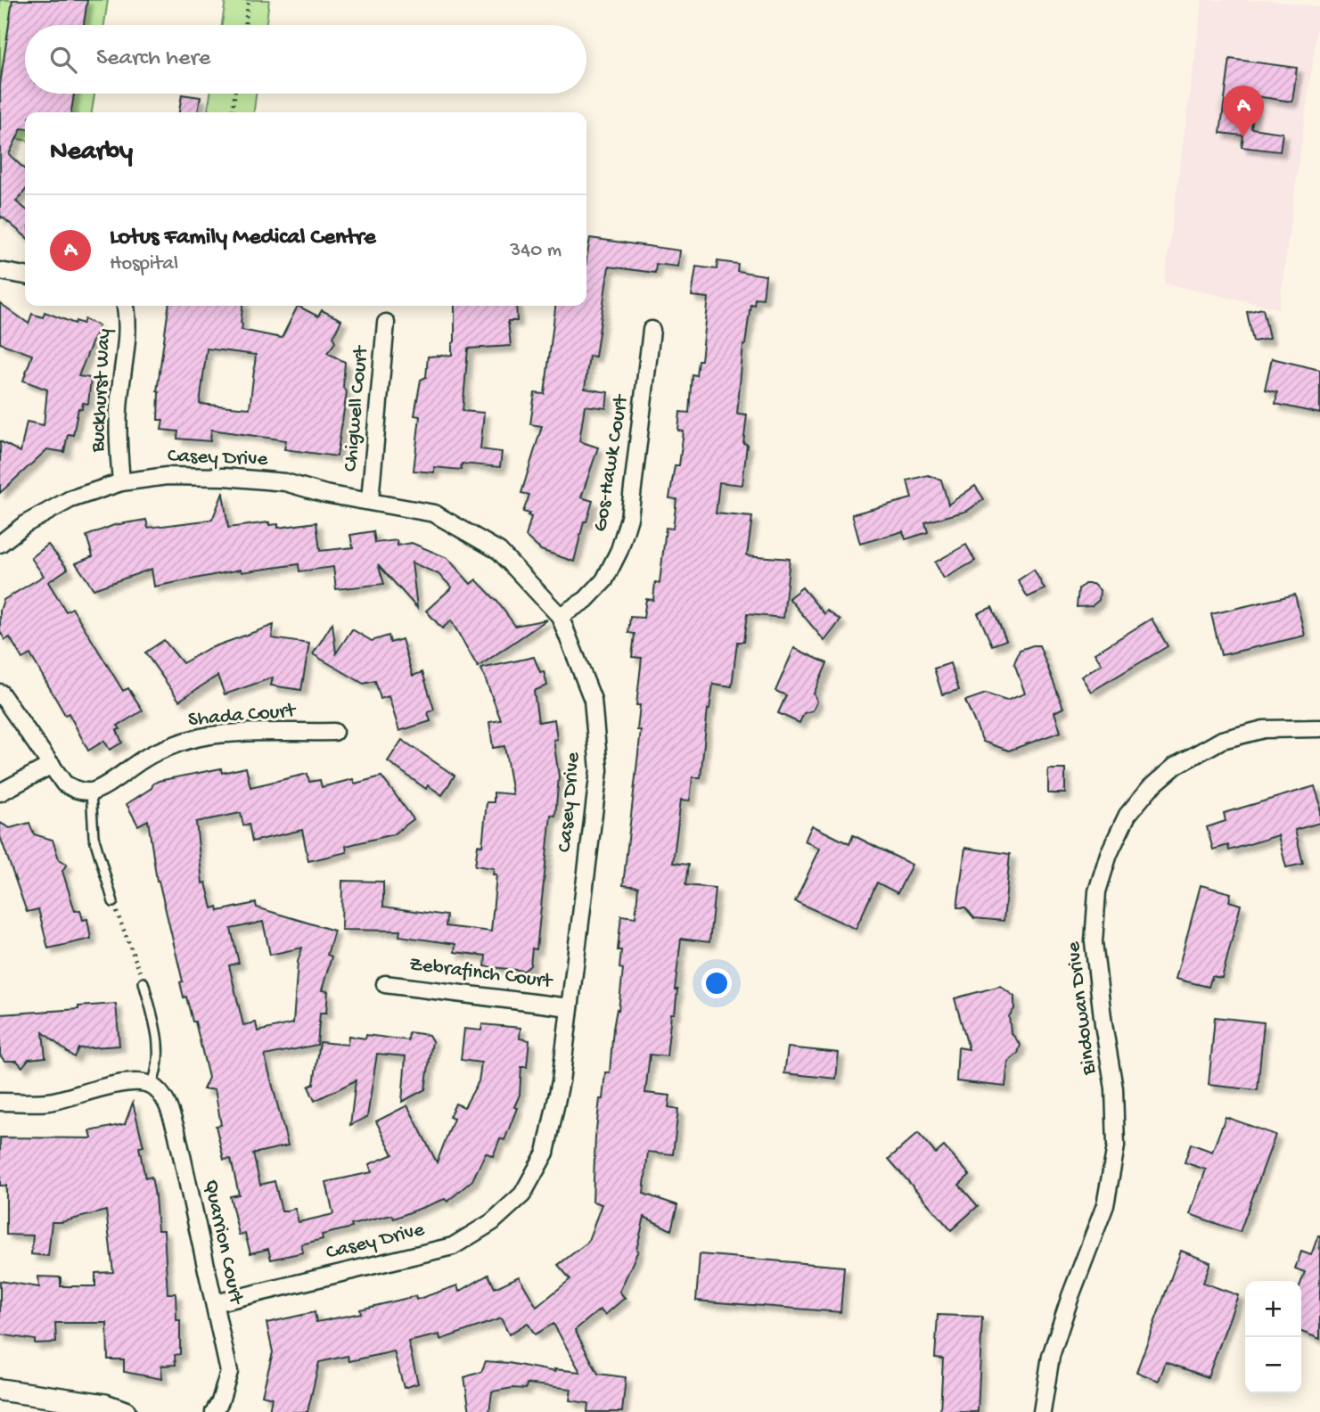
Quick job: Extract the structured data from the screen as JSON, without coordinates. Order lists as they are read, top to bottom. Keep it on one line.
{"streets":{"street":["Buckhurst Way","Chigwell Court","Casey Drive","Gos-Hawk Court","Shada Court","Zebrafinch Court","Bindowan Drive","Quarrion Court"]},"crossings":[["Buckhurst Way","Casey Drive"],["Chigwell Court","Casey Drive"],["Casey Drive","Gos-Hawk Court"],["Casey Drive","Zebrafinch Court"],["Casey Drive","Quarrion Court"]],"page":{"search":"Search here","pins":"A","heading":"Nearby","list":[{"mark":"A","name":"Lotus Family Medical Centre","note":"Hospital","value":"340 m"}],"map_buttons":["+","−"]}}
